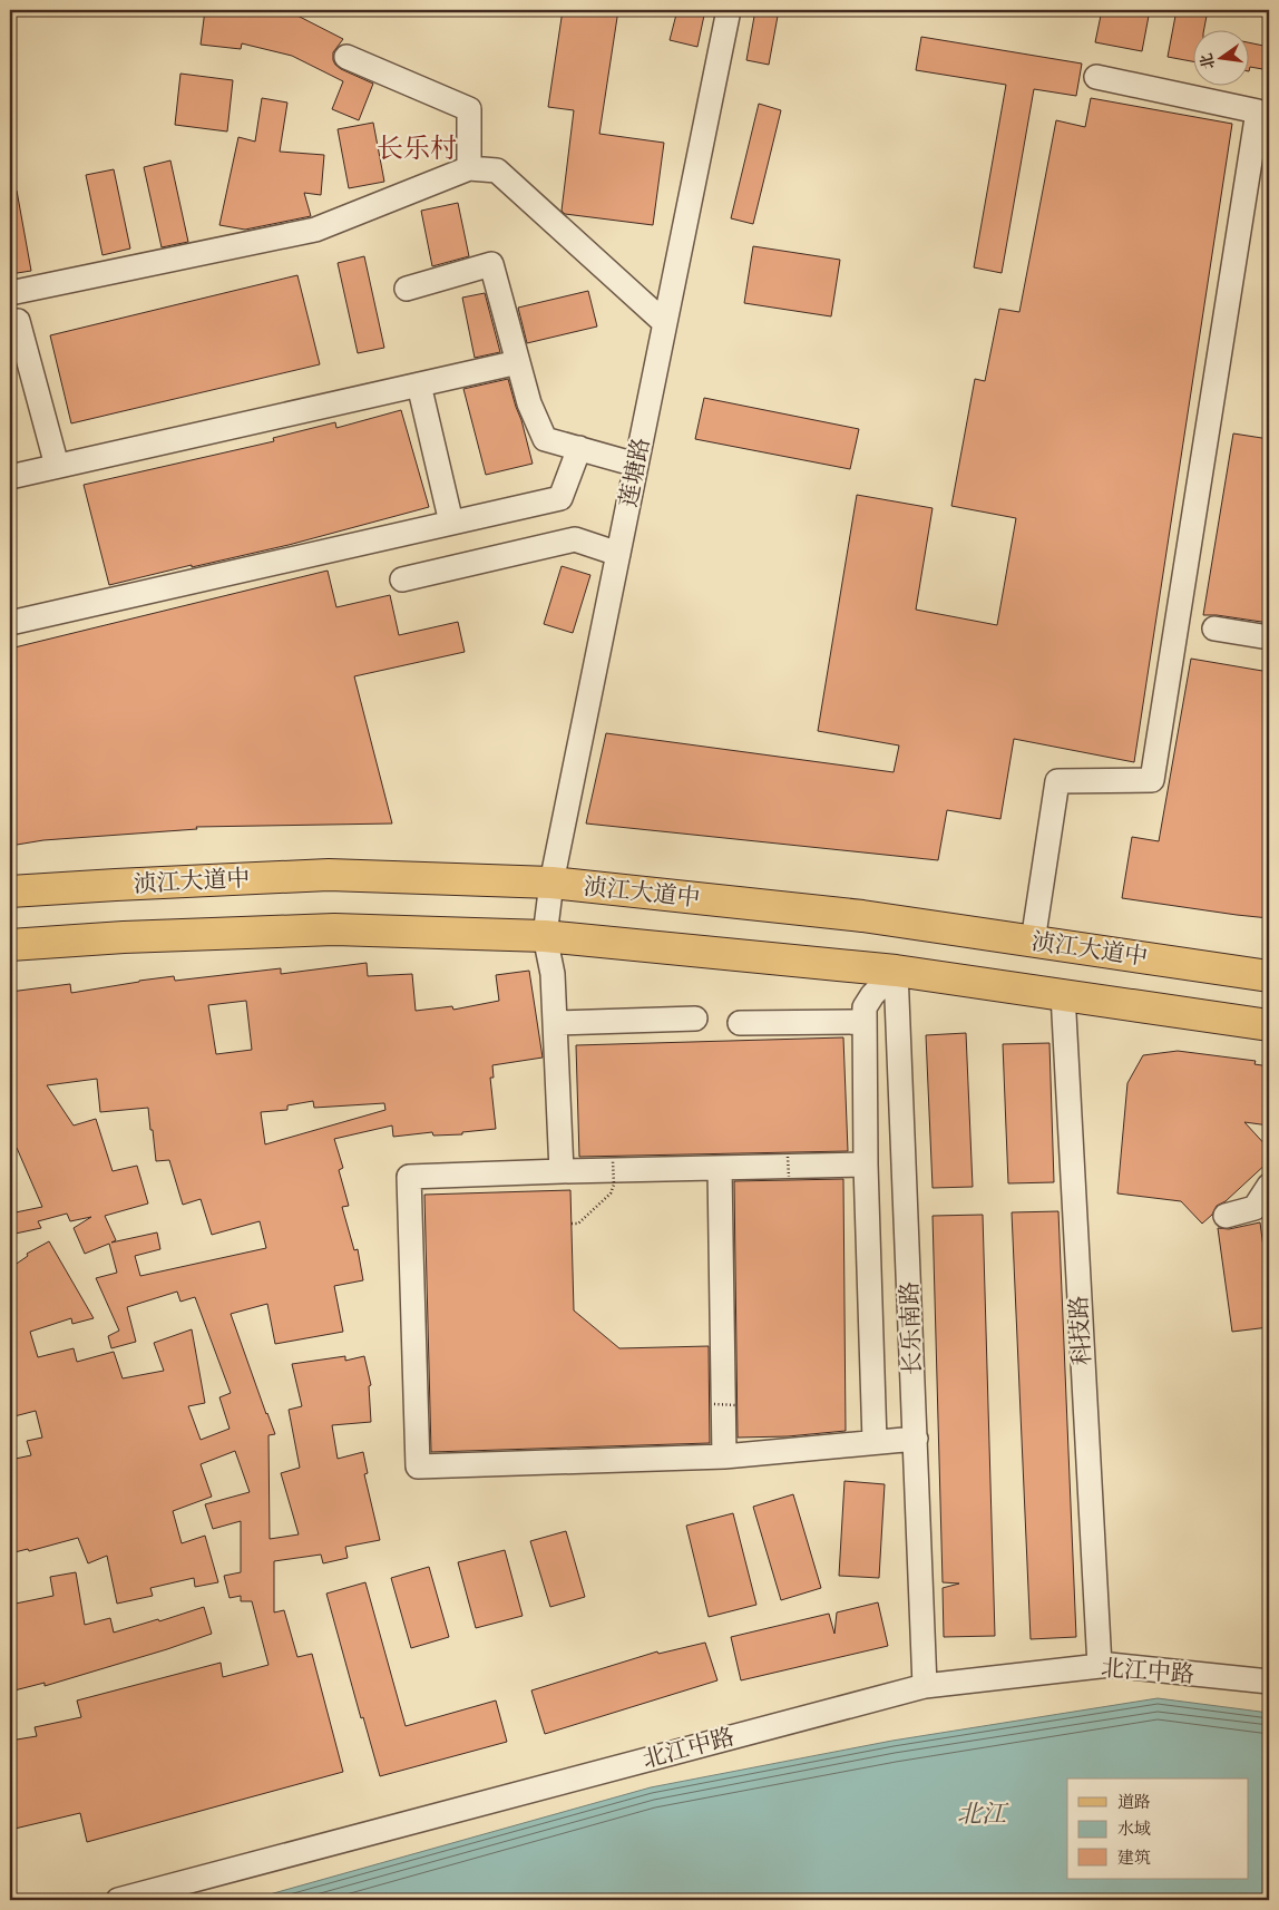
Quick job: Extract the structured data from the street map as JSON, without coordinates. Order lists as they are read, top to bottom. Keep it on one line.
{"streets":{"main road":["浈江大道中"],"street":["莲塘路","长乐南路","科技路","北江中路"]},"crossings":[["莲塘路","浈江大道中"],["浈江大道中","长乐南路"],["浈江大道中","科技路"],["长乐南路","北江中路"],["科技路","北江中路"]],"districts":["长乐村"],"water":["北江"],"legend":["道路","水域","建筑"],"north":"left"}
